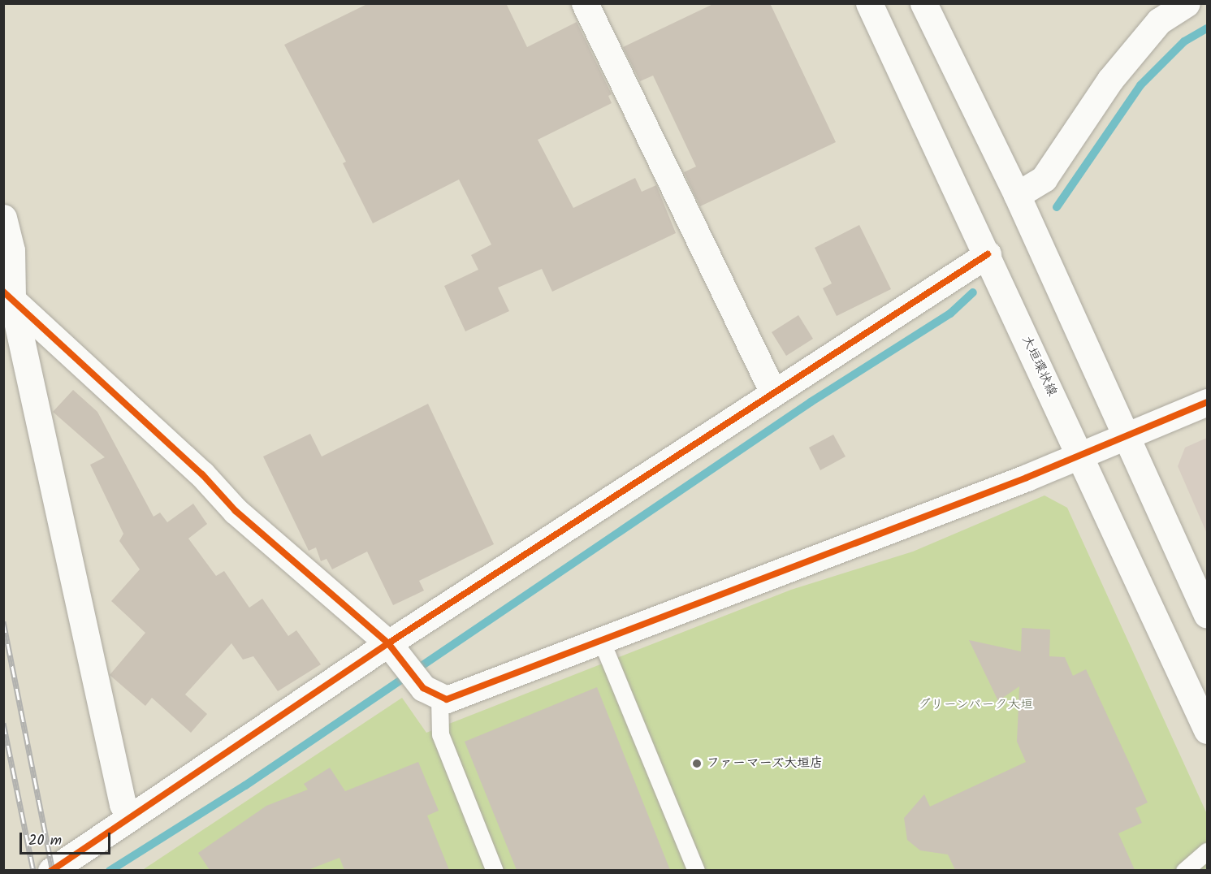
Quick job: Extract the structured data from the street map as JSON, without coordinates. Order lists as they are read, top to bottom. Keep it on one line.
{"streets":{"street":["大垣環状線"]},"parks":["グリーンパーク大垣"],"places":["ファーマーズ大垣店"],"scale_bar":"20 m"}
